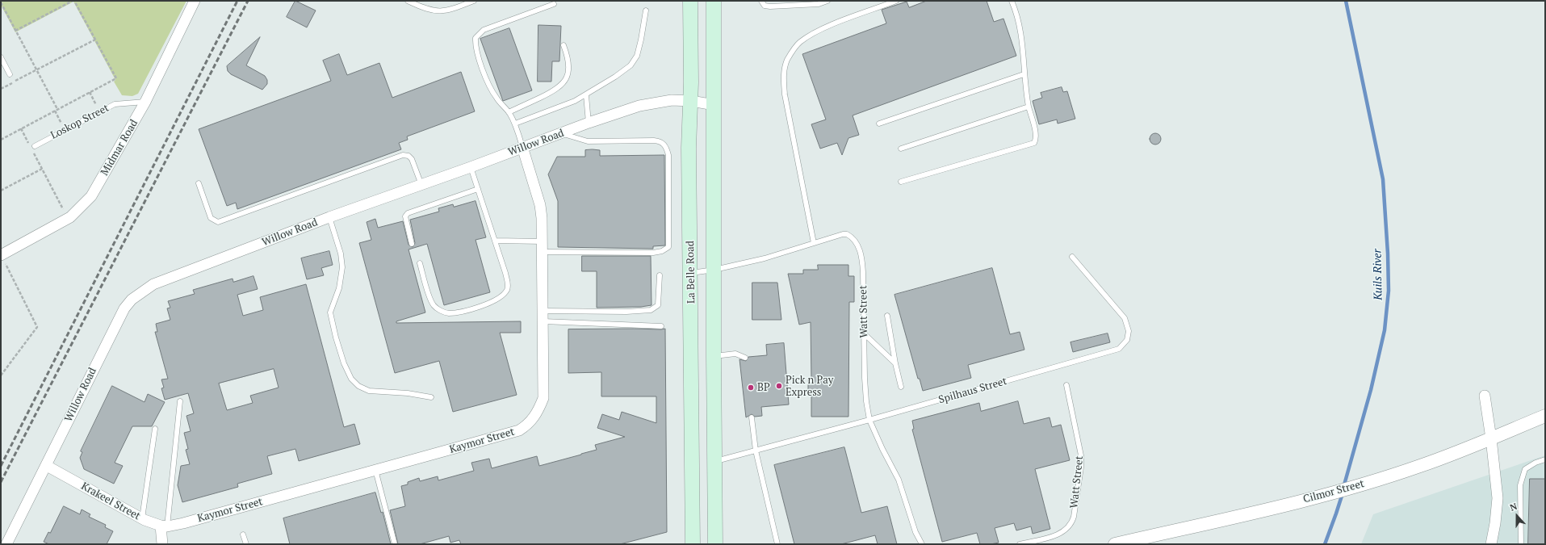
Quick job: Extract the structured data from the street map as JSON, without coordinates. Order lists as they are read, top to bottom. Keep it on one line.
{"streets":{"main road":["La Belle Road"],"street":["Willow Road","Midmar Road","Kaymor Street","Cilmor Street","Krakeel Street"],"lane":["Loskop Street","Watt Street","Spilhaus Street"]},"crossings":[["Loskop Street","Midmar Road"],["Willow Road","La Belle Road"],["Willow Road","Kaymor Street"],["Willow Road","Krakeel Street"],["La Belle Road","Watt Street"],["Watt Street","Spilhaus Street"],["Kaymor Street","Krakeel Street"]],"water":["Kuils River"],"places":["Pick n Pay Express","BP"],"north":"top"}
